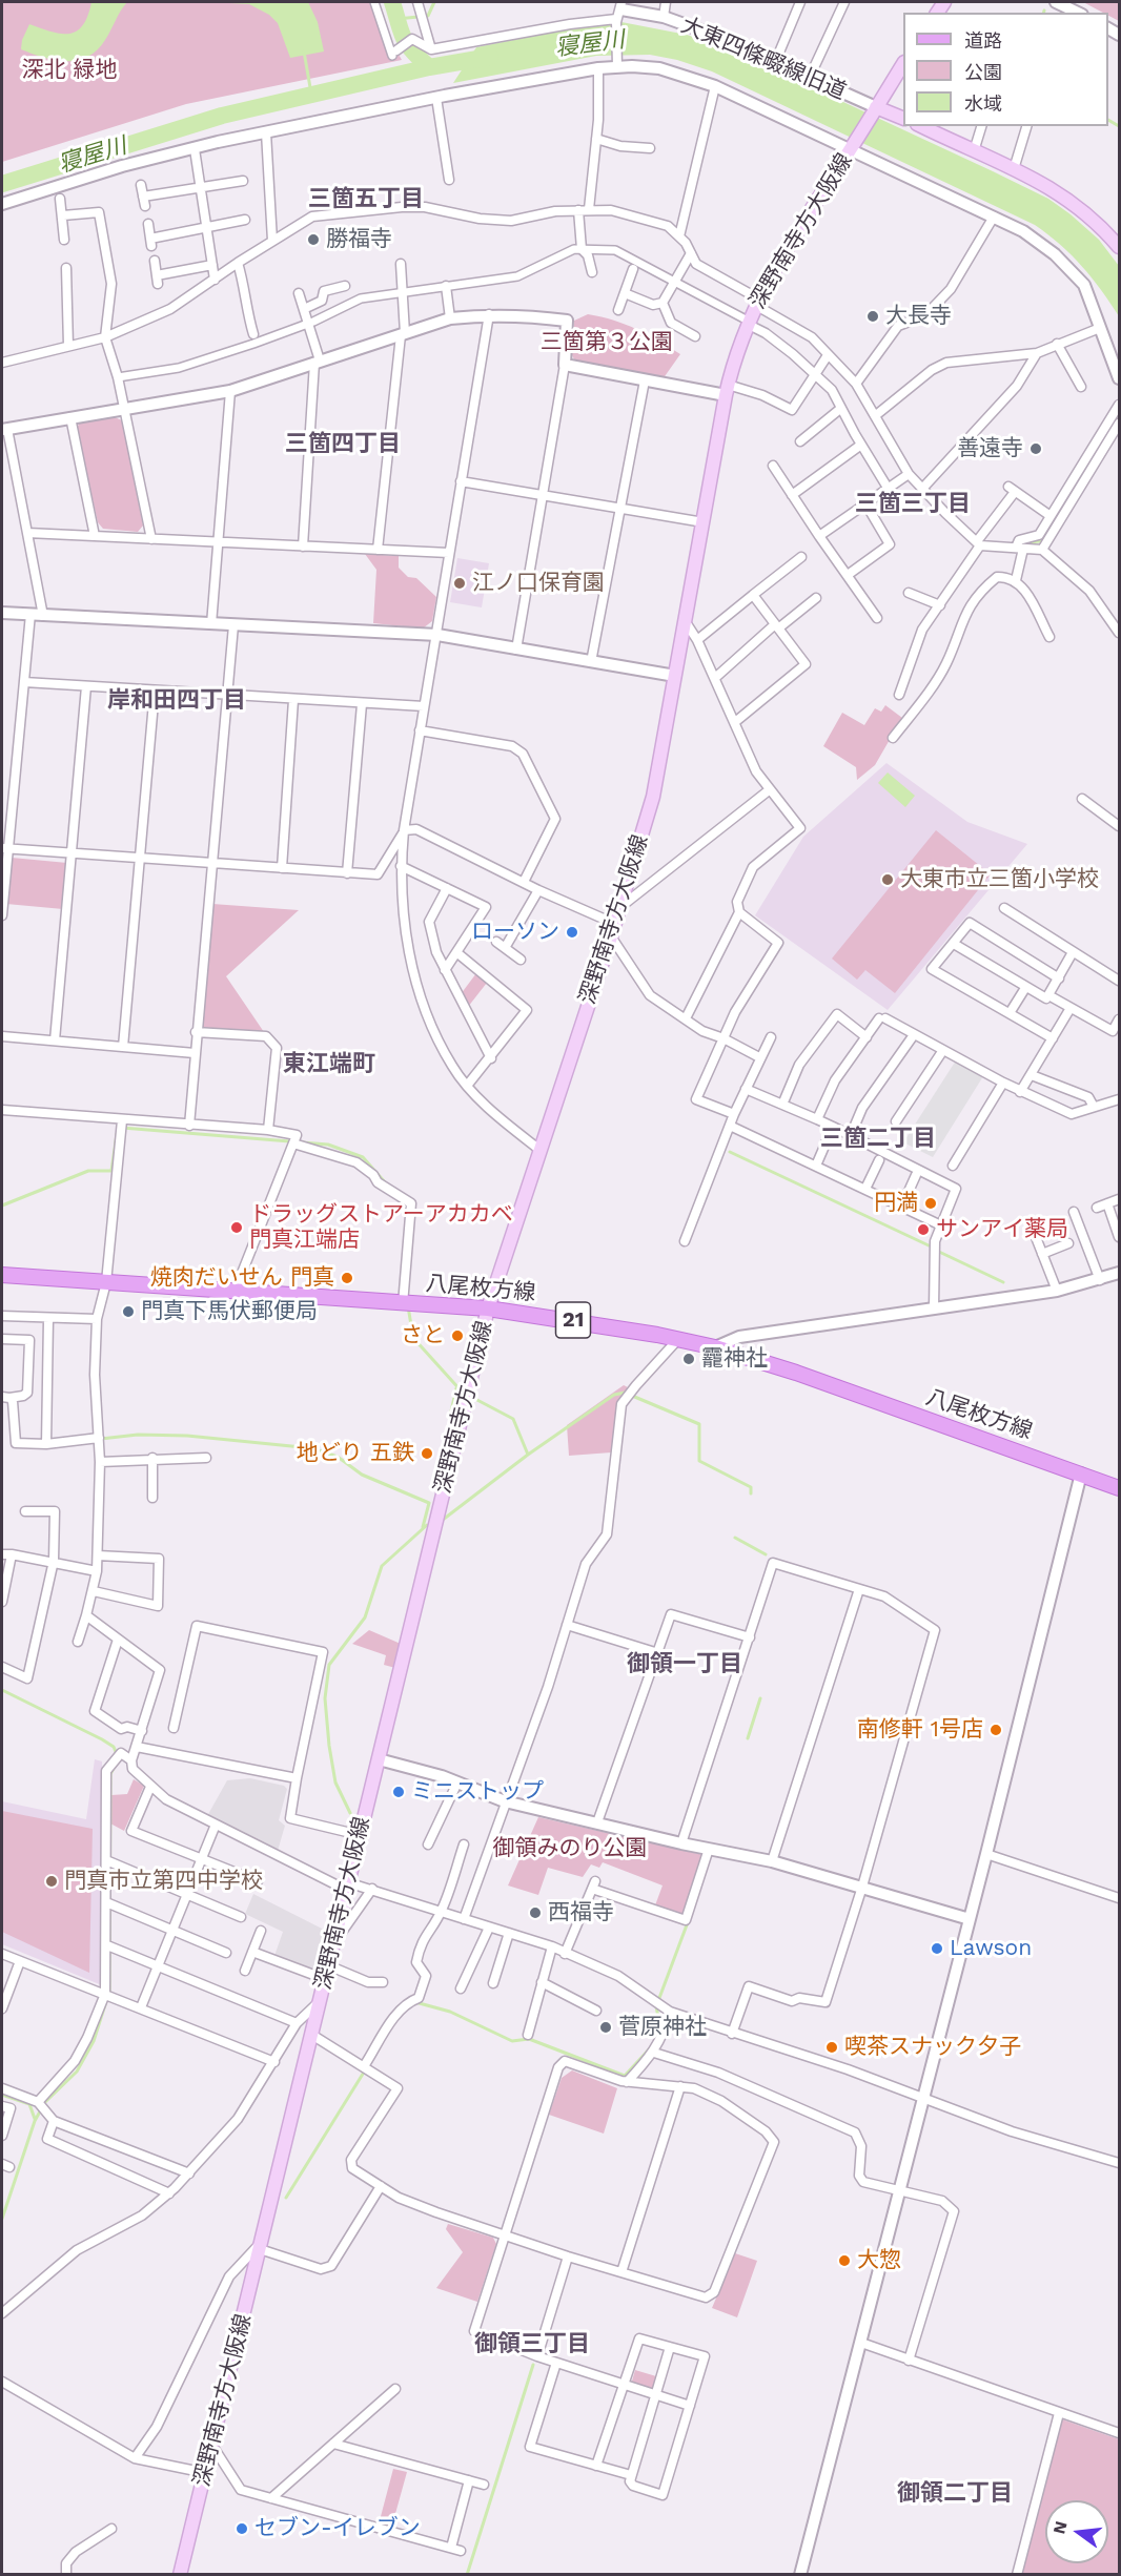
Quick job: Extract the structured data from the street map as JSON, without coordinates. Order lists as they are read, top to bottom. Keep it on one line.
{"streets":{"main road":["深野南寺方大阪線","八尾枚方線","21"],"street":["大東四條畷線旧道"]},"crossings":[["大東四條畷線旧道","深野南寺方大阪線"],["深野南寺方大阪線","八尾枚方線"]],"districts":["三箇五丁目","三箇四丁目","三箇三丁目","岸和田四丁目","東江端町","三箇二丁目","御領一丁目","御領三丁目","御領二丁目"],"water":["寝屋川"],"parks":["深北 緑地","三箇第３公園","御領みのり公園"],"places":["勝福寺","大長寺","善遠寺","江ノ口保育園","大東市立三箇小学校","ローソン","円満","ドラッグストアーアカカベ 門真江端店","サンアイ薬局","焼肉だいせん 門真","門真下馬伏郵便局","さと","龗神社","地どり 五鉄","南修軒 1号店","ミニストップ","門真市立第四中学校","西福寺","Lawson","菅原神社","喫茶スナック夕子","大惣","セブン-イレブン"],"legend":["道路","公園","水域"],"north":"left"}
